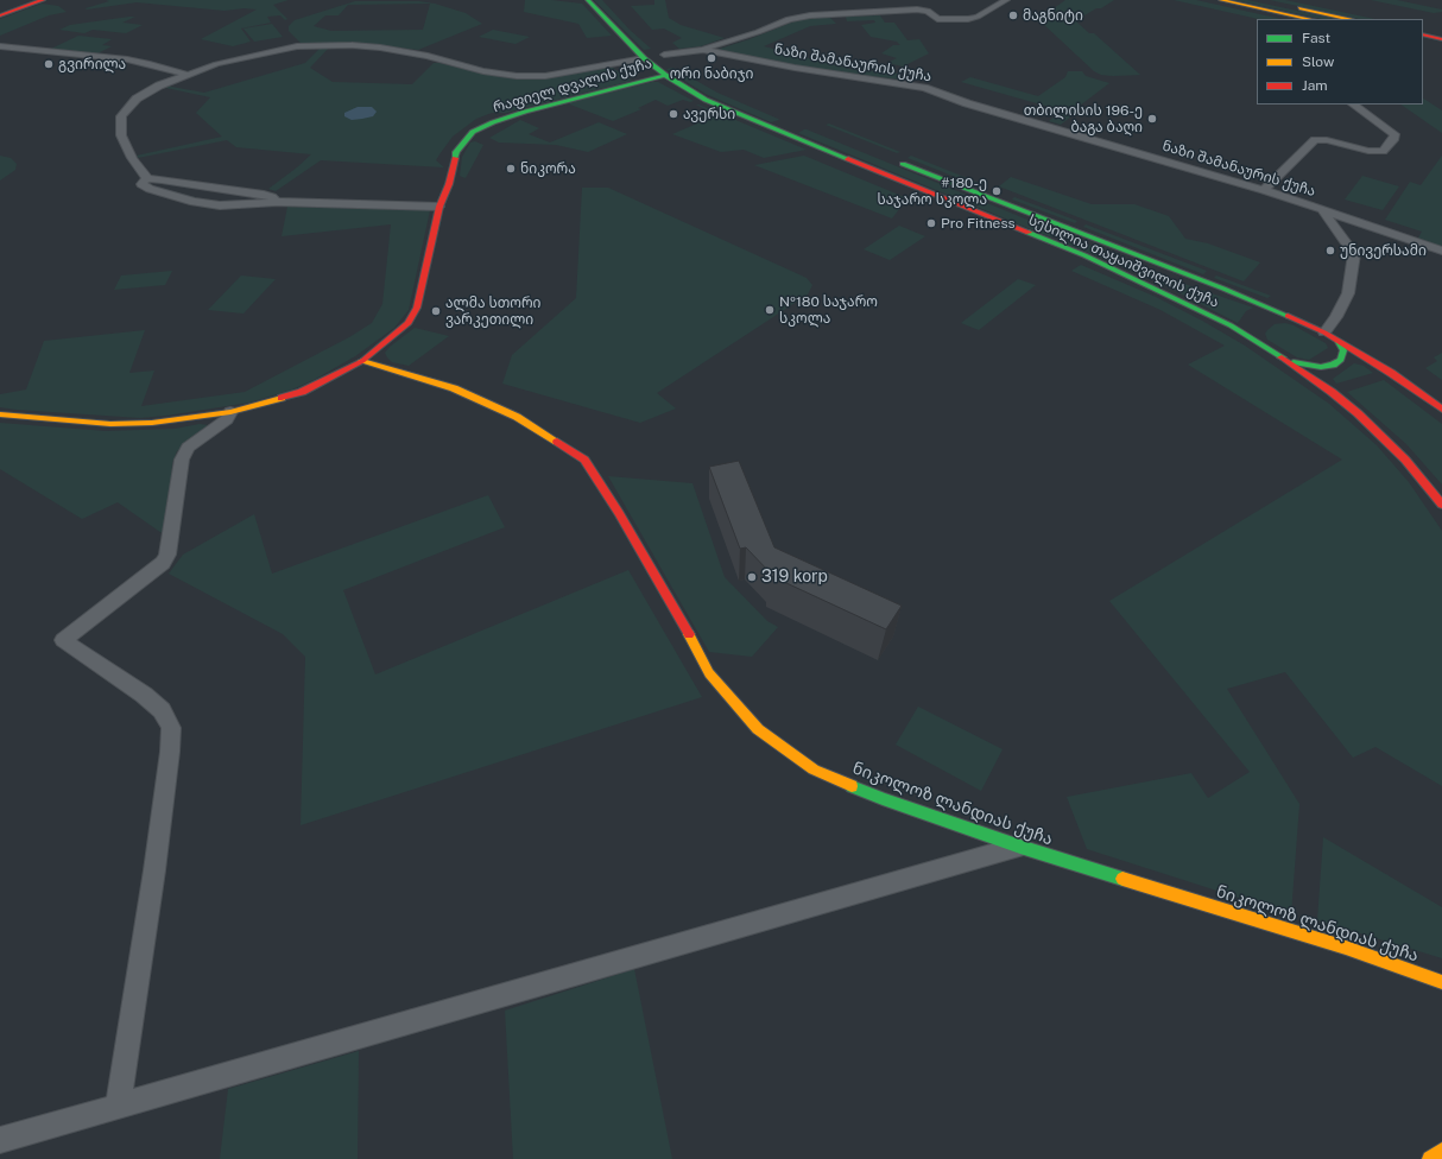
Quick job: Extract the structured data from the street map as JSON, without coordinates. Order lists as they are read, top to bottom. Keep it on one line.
{"streets":{"main road":["რაფიელ დვალის ქუჩა","სესილია თაყაიშვილის ქუჩა","ნიკოლოზ ლანდიას ქუჩა"],"street":["ნაზი შამანაურის ქუჩა"]},"crossings":[["რაფიელ დვალის ქუჩა","სესილია თაყაიშვილის ქუჩა"],["რაფიელ დვალის ქუჩა","ნიკოლოზ ლანდიას ქუჩა"]],"places":["მაგნიტი","ორი ნაბიჯი","გვირილა","ავერსი","თბილისის 196-ე ბაგა ბაღი","ნიკორა","#180-ე საჯარო სკოლა","Pro Fitness","უნივერსამი","№180 საჯარო სკოლა","ალმა სთორი ვარკეთილი","319 korp"],"legend":["Fast","Slow","Jam"]}
